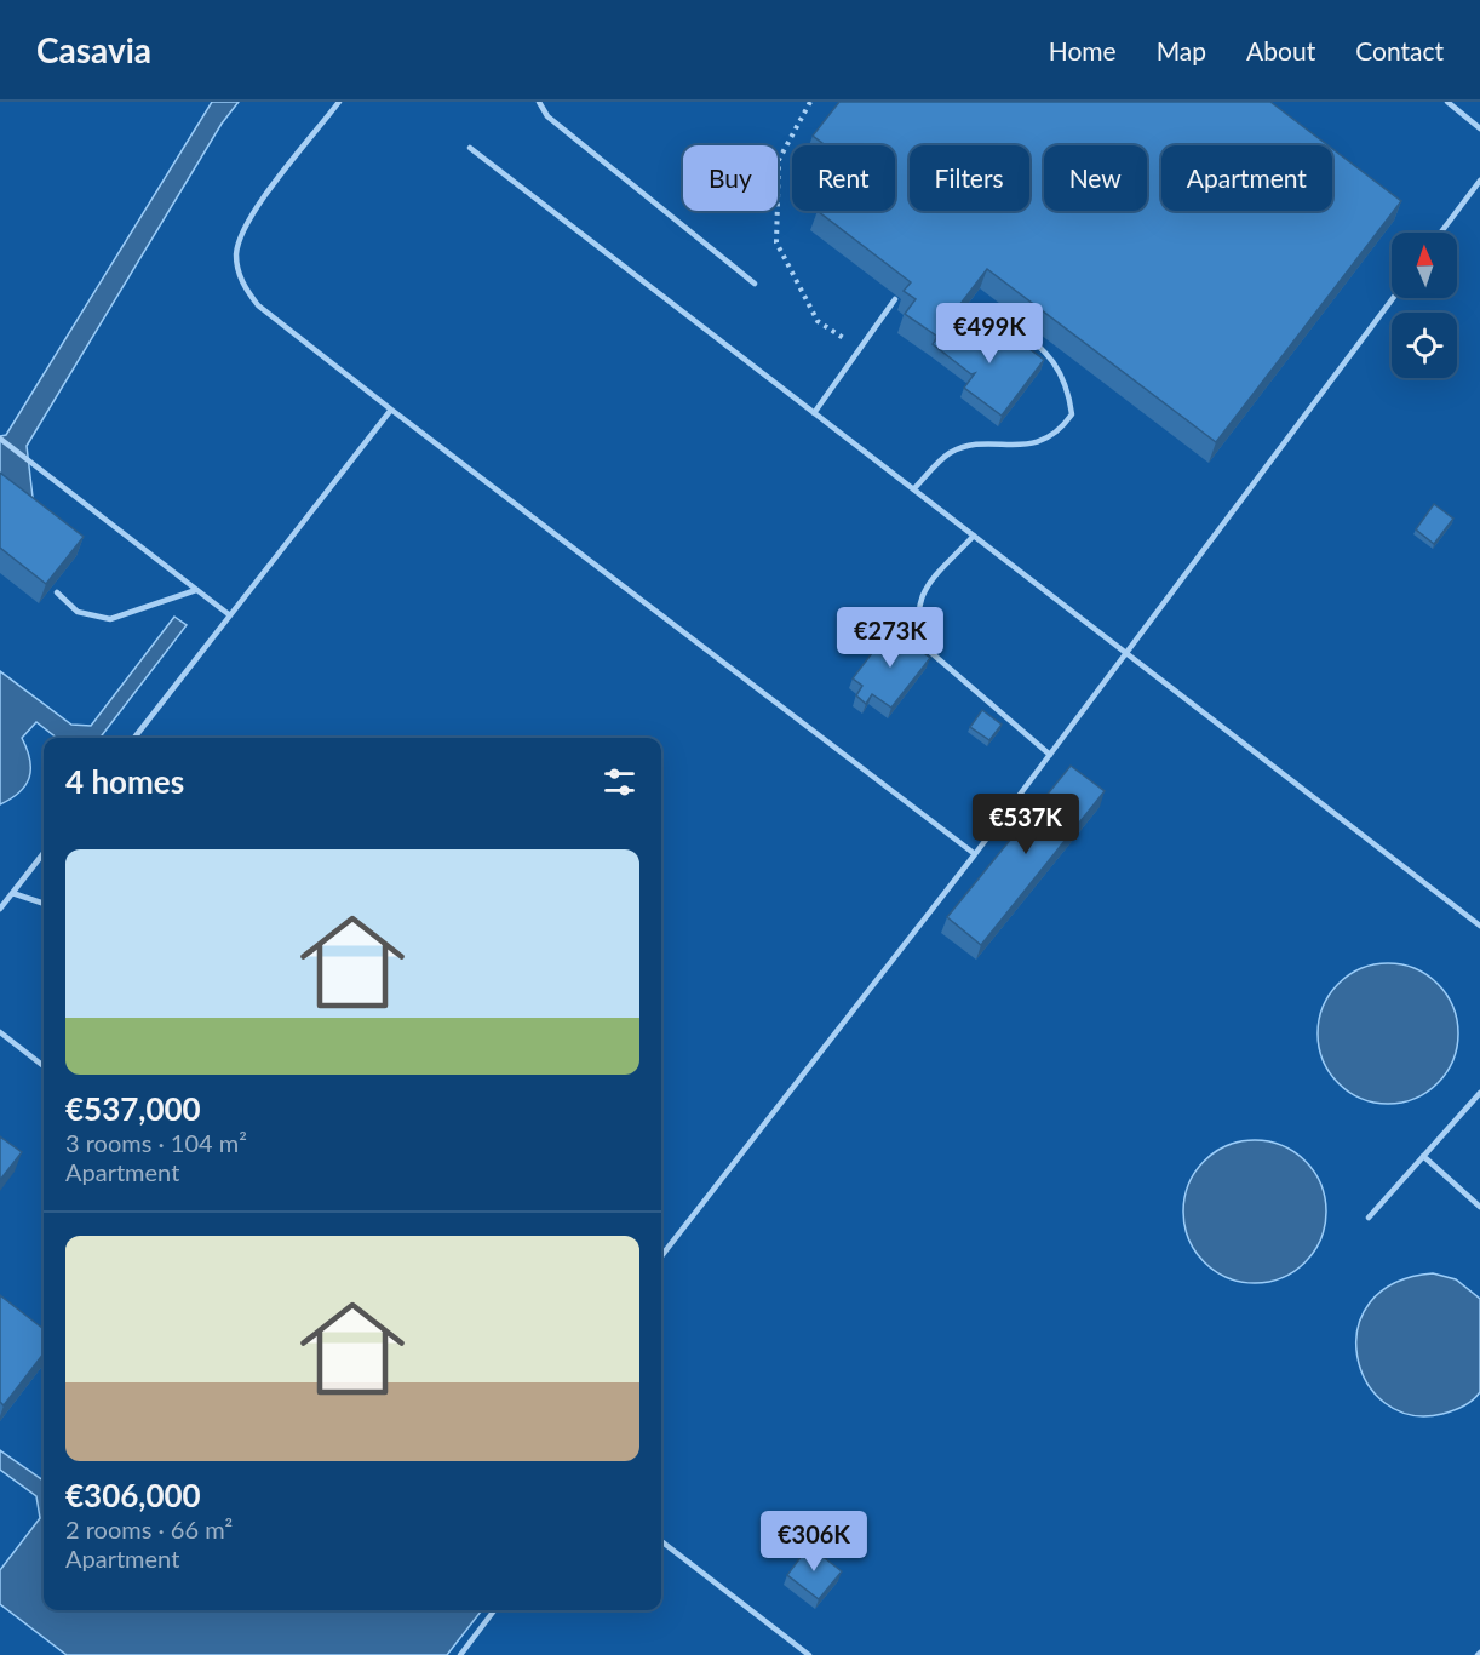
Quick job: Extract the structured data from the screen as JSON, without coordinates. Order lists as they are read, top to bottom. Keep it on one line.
{"north":"top","page":{"header":"Casavia","nav":["Home","Map","About","Contact"],"chip":["Buy","Rent","Filters","New","Apartment"],"price":["€499K","€273K","€537K","€306K"],"heading":"4 homes","list":[{"name":"€537,000","note":"3 rooms · 104 m² · Apartment"},{"name":"€306,000","note":"2 rooms · 66 m² · Apartment"}]}}
